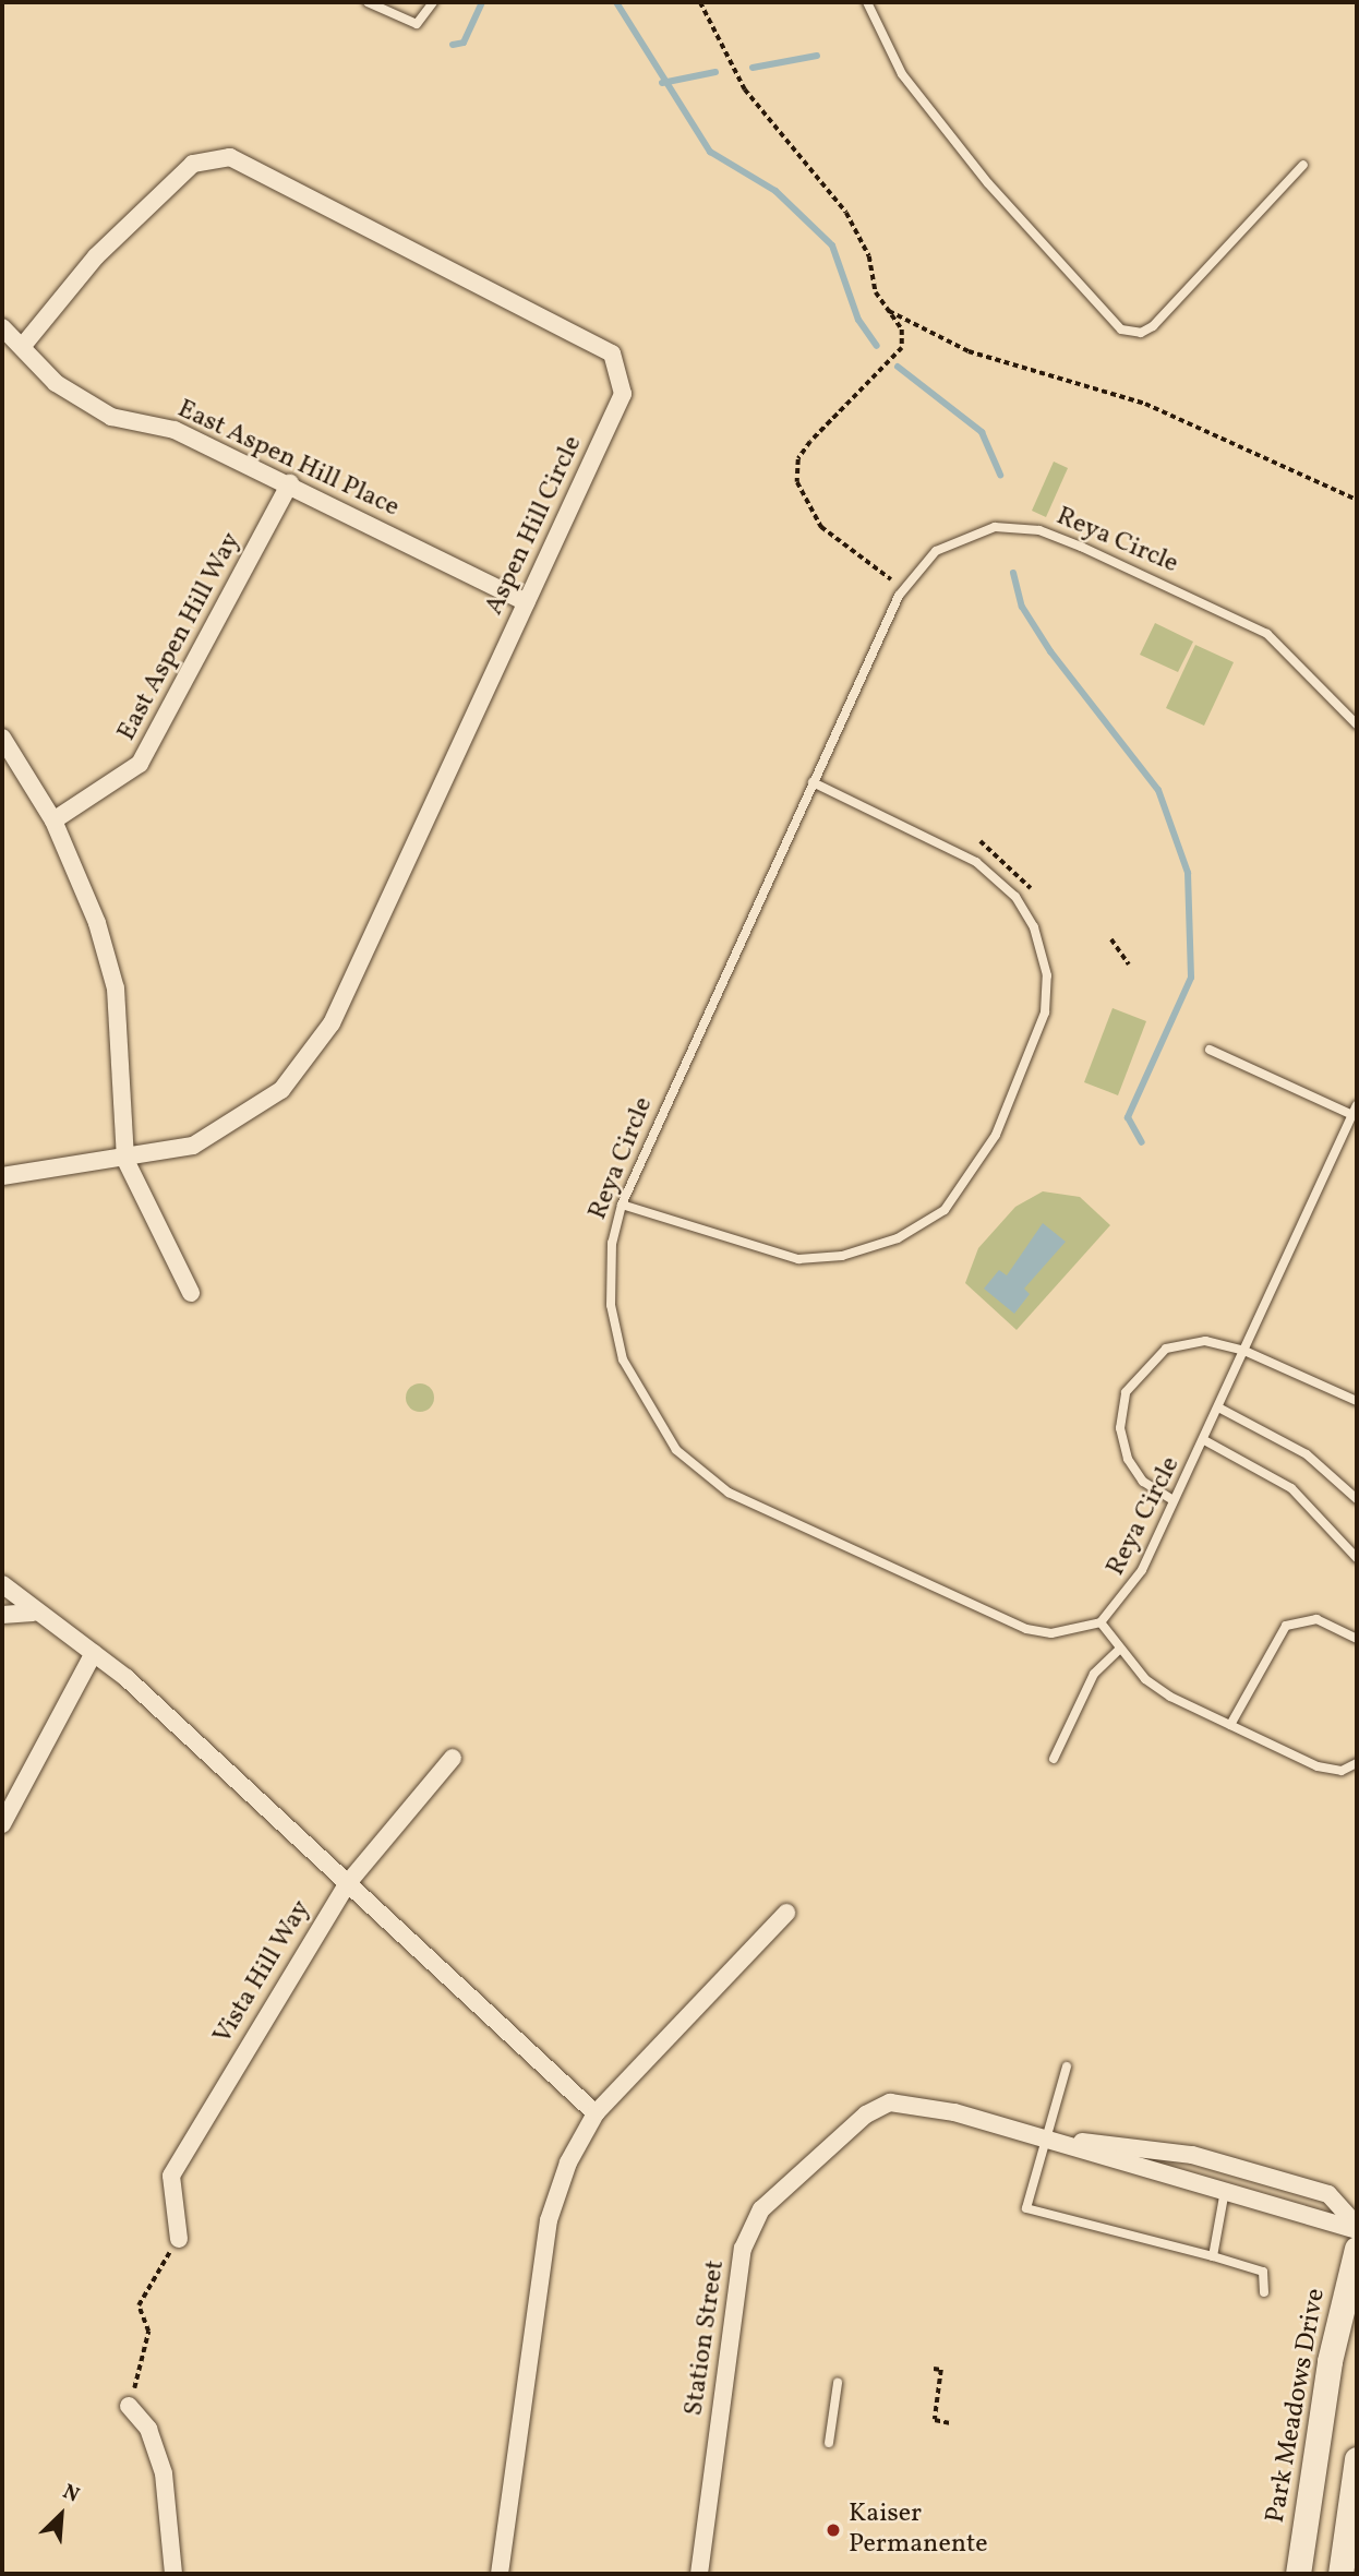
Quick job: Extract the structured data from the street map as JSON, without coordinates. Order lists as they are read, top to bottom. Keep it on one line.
{"streets":{"main road":["Park Meadows Drive"],"street":["East Aspen Hill Place","Aspen Hill Circle","East Aspen Hill Way","Vista Hill Way","Station Street"],"lane":["Reya Circle"]},"crossings":[["East Aspen Hill Place","Aspen Hill Circle"],["East Aspen Hill Place","East Aspen Hill Way"]],"places":["Kaiser Permanente"],"north":"top right"}
